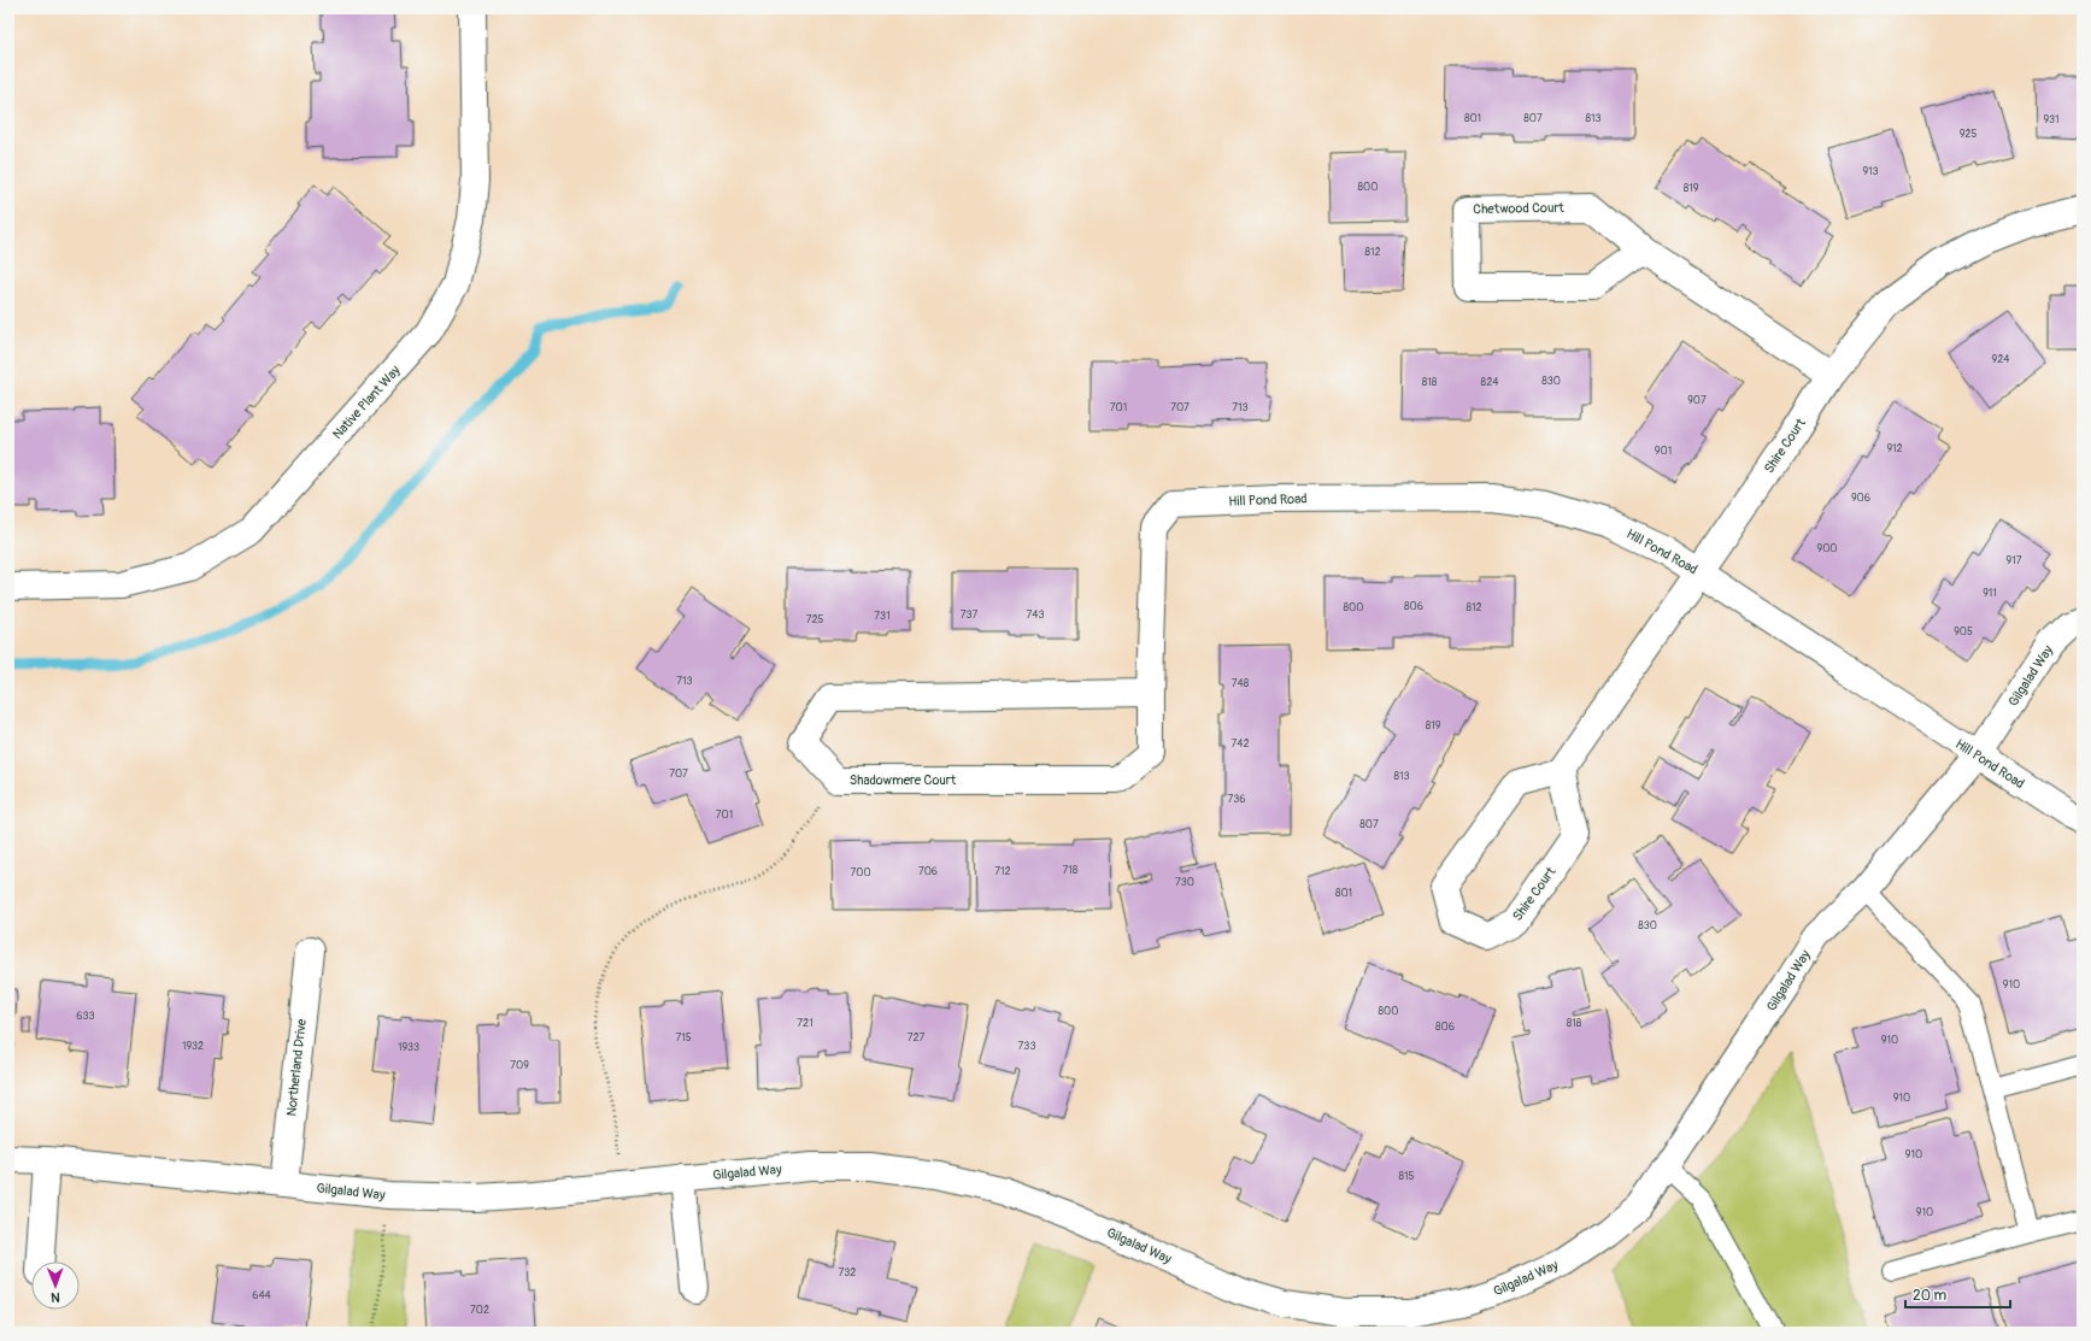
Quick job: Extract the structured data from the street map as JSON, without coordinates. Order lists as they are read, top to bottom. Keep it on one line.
{"streets":{"street":["Chetwood Court","Native Plant Way","Shire Court","Hill Pond Road","Gilgalad Way","Shadowmere Court","Northerland Drive"]},"crossings":[["Chetwood Court","Shire Court"],["Shire Court","Hill Pond Road"],["Hill Pond Road","Gilgalad Way"],["Hill Pond Road","Shadowmere Court"],["Gilgalad Way","Northerland Drive"]],"house_numbers":["801","807","813","931","925","913","800","819","812","924","830","818","824","907","701","707","713","912","901","906","900","917","911","806","800","812","737","743","731","725","905","713","748","819","742","707","813","736","701","807","718","706","712","700","730","801","830","910","800","633","721","818","806","715","727","910","1932","733","1933","709","910","910","815","910","732","644","702"],"scale_bar":"20 m","north":"bottom"}
